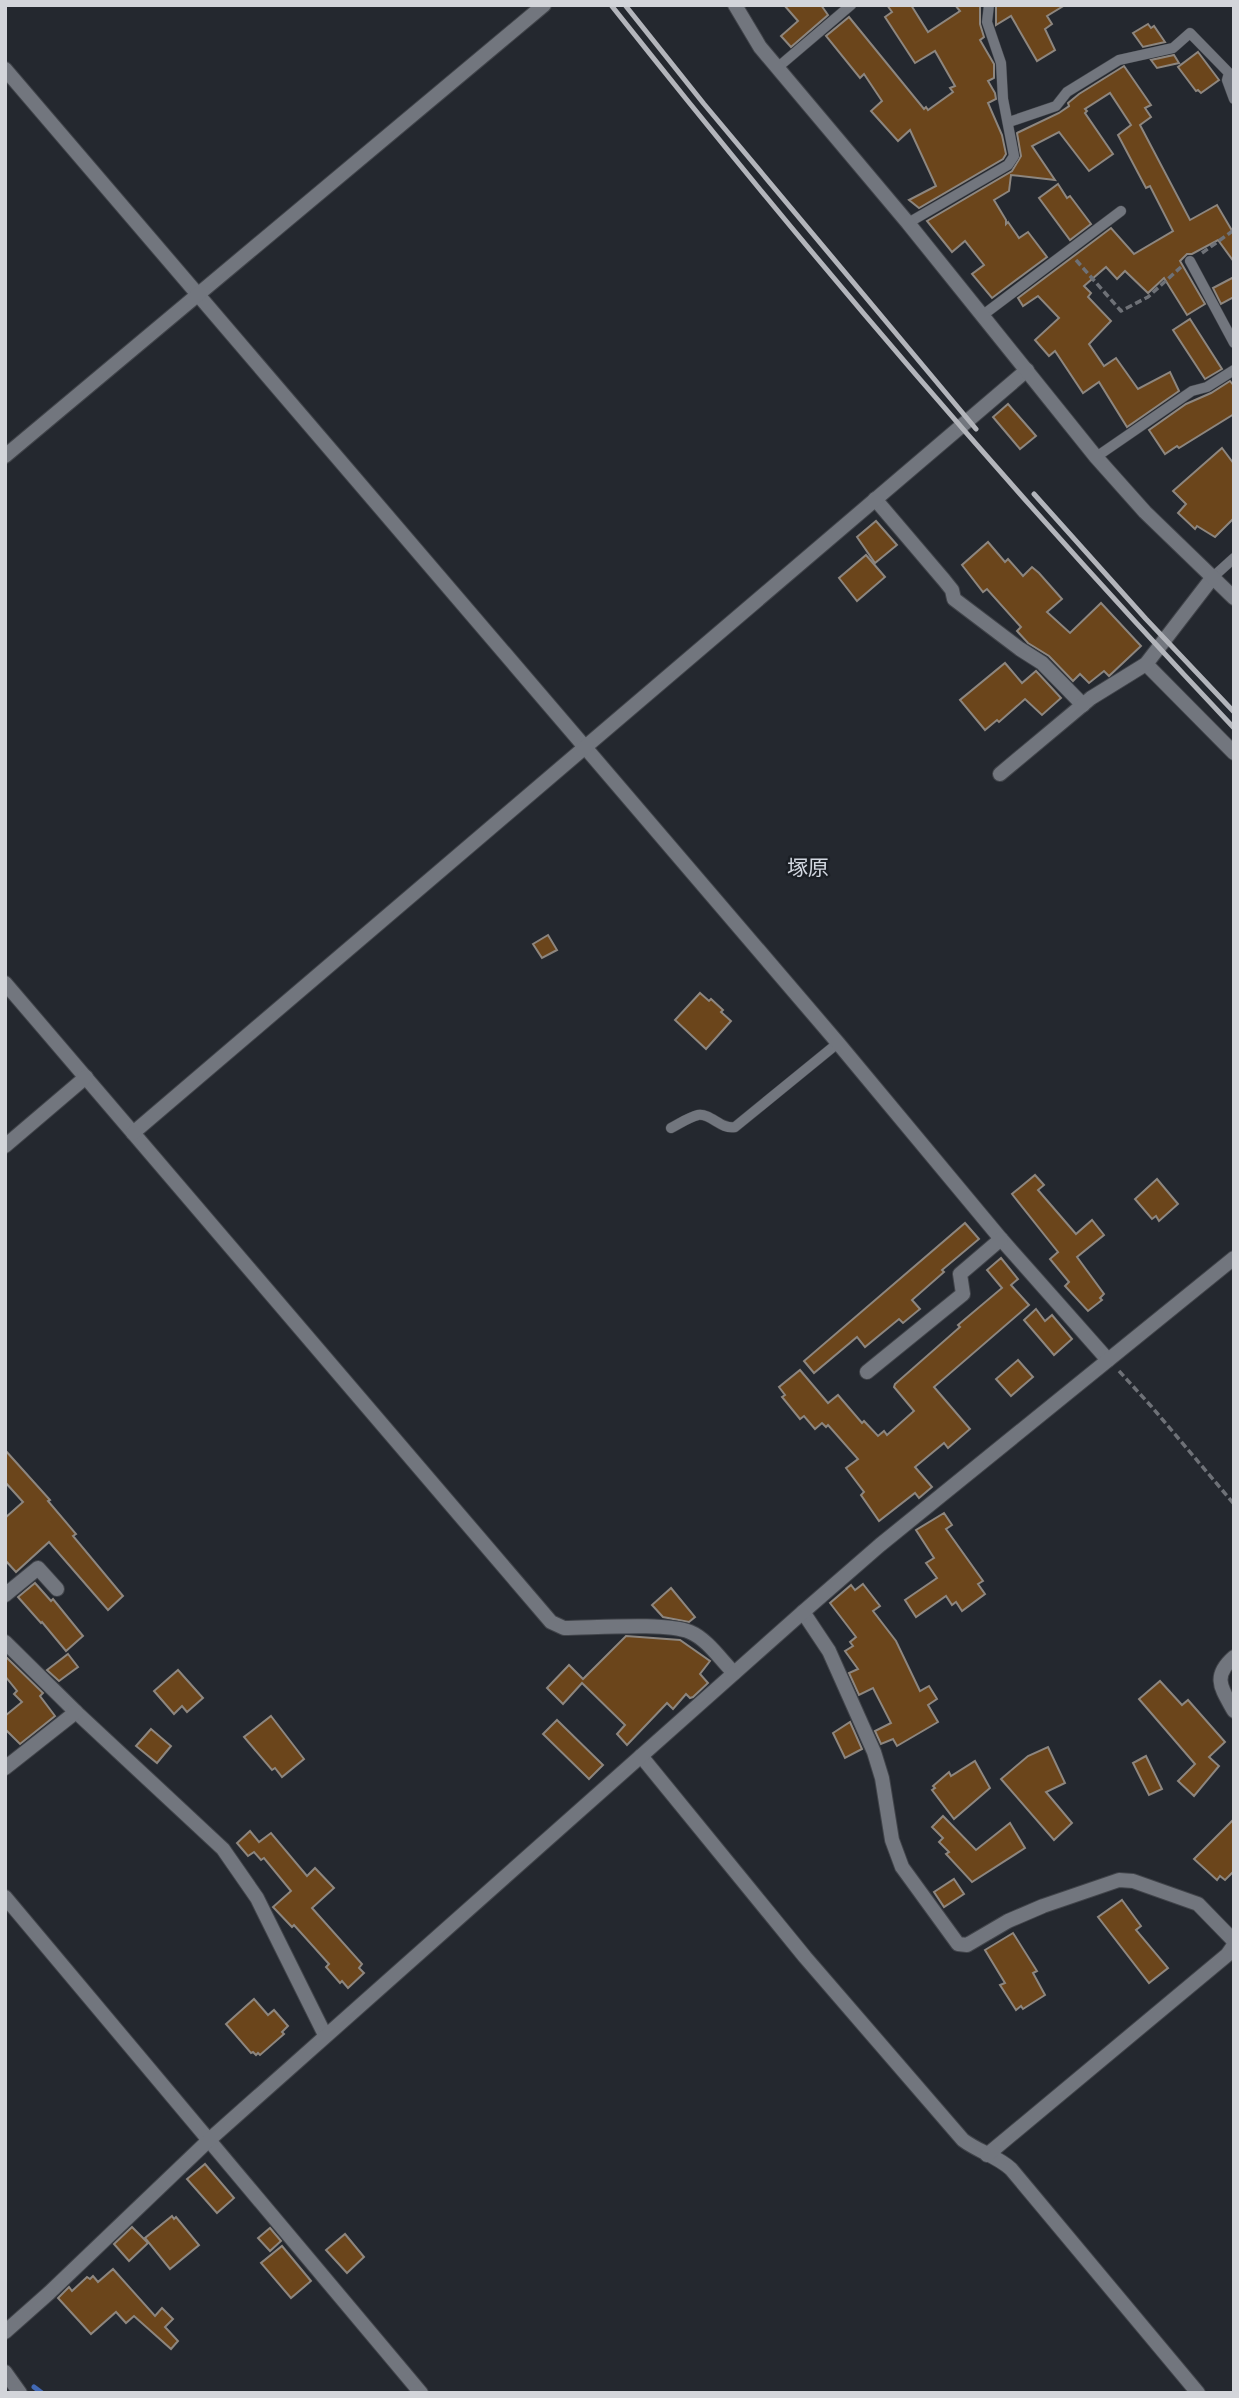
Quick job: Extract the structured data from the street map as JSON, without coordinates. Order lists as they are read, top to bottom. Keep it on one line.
{"districts":["塚原"]}
